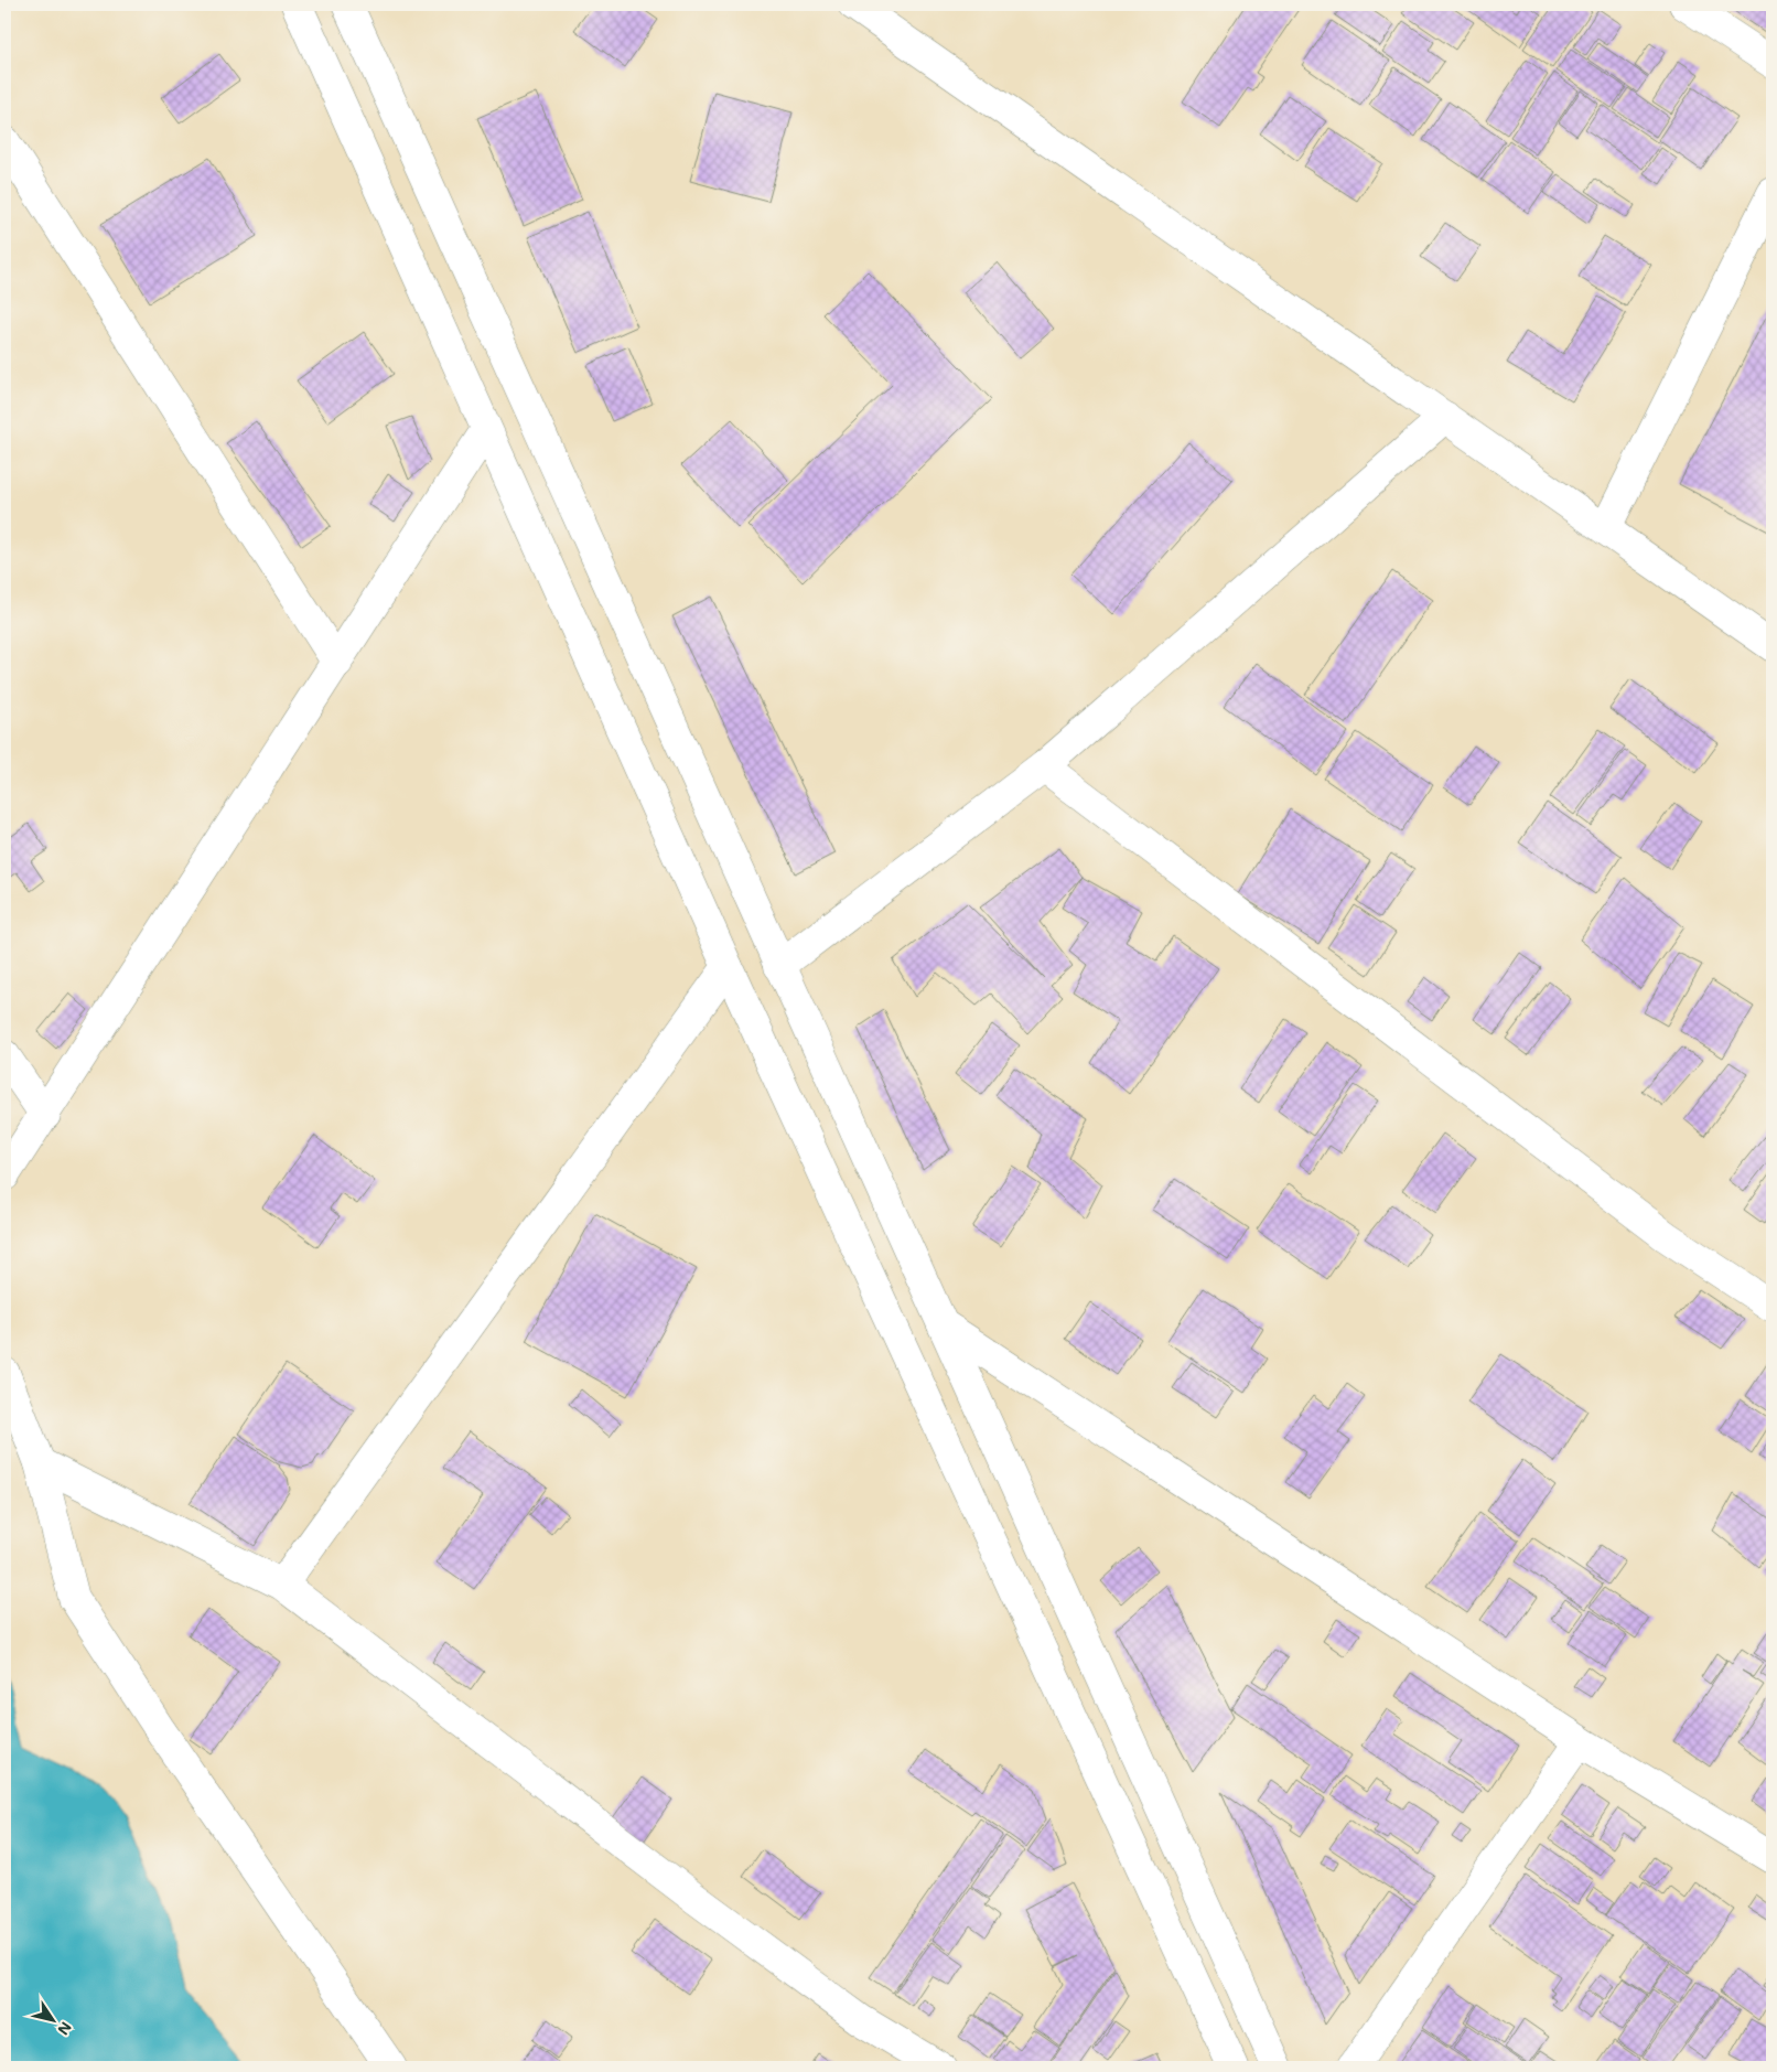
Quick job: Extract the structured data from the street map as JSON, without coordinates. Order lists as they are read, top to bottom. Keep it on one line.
{"north":"bottom right"}
